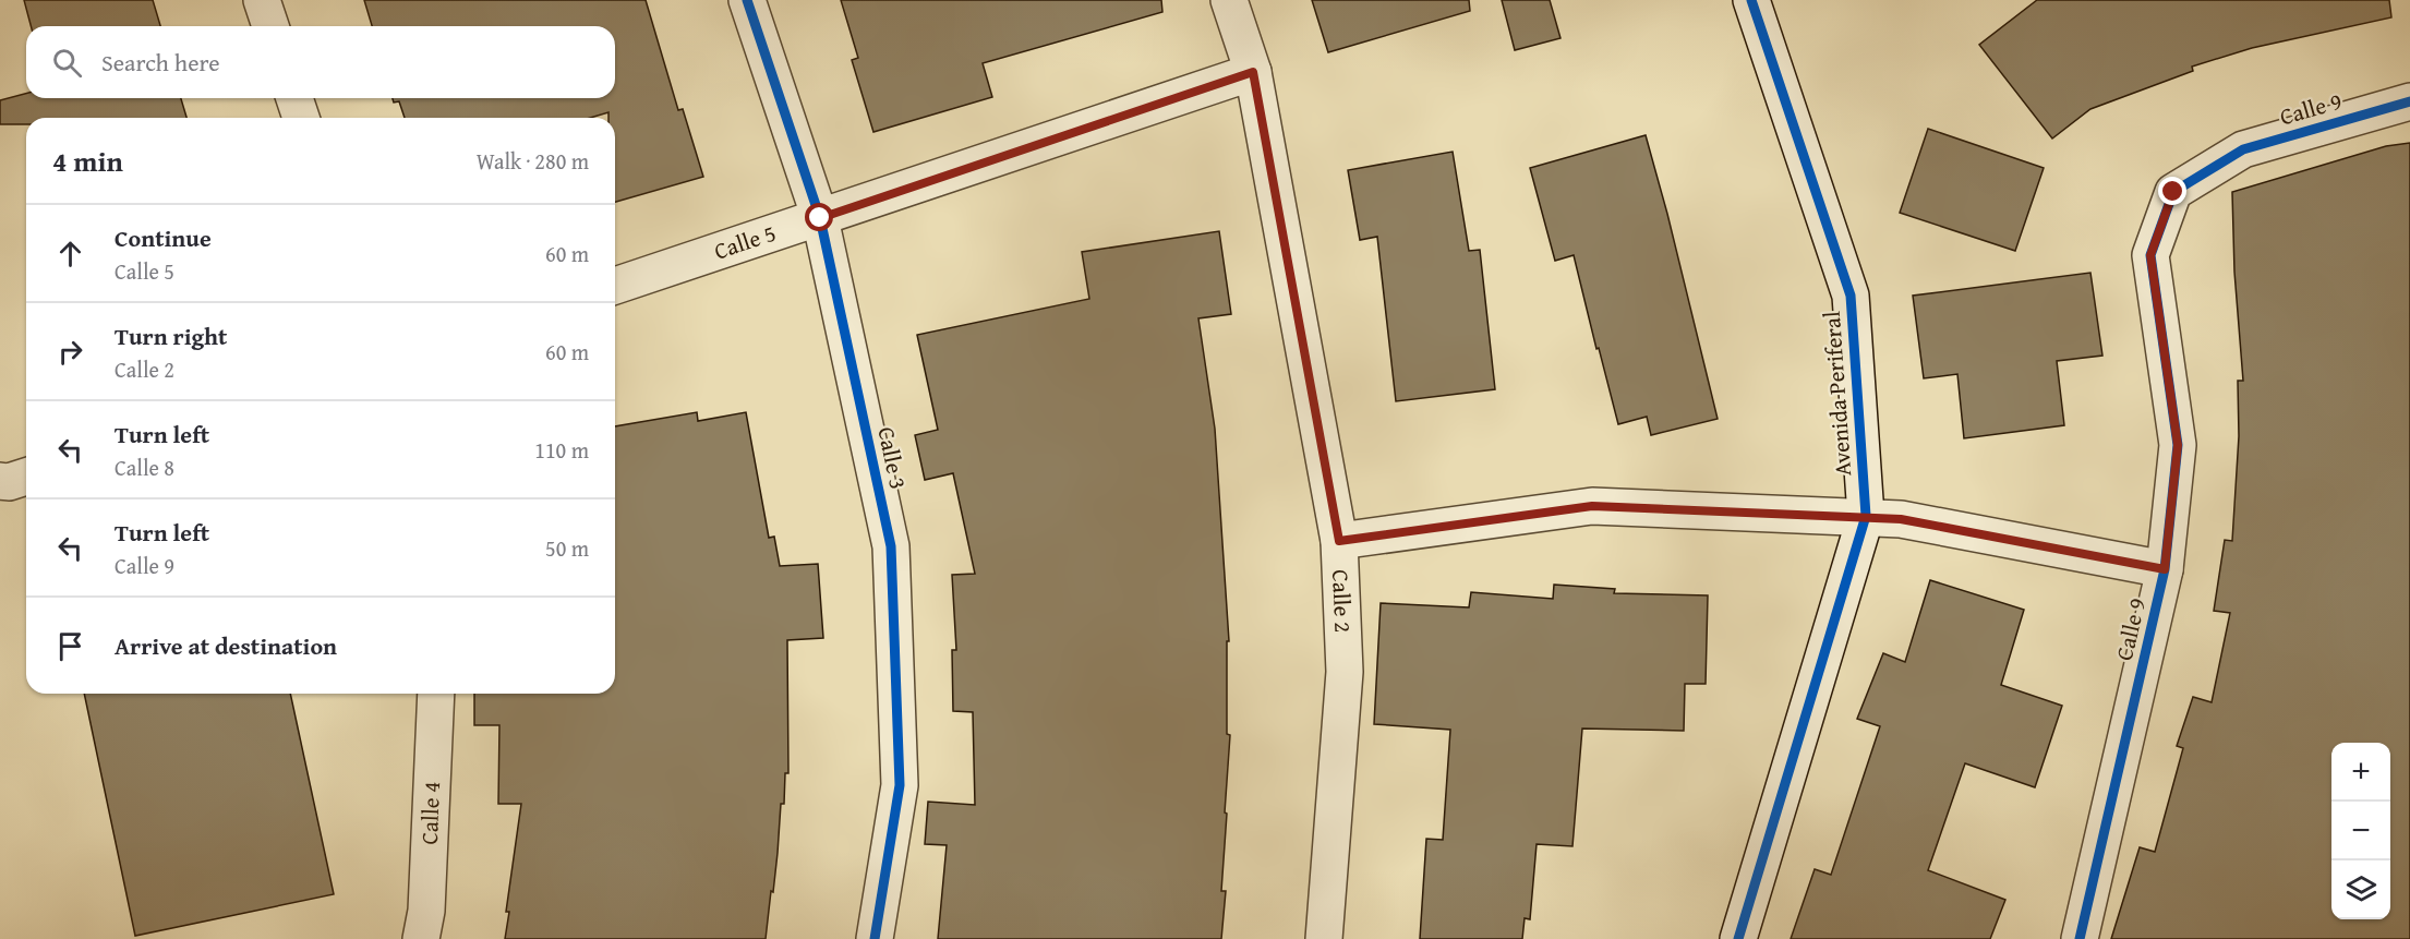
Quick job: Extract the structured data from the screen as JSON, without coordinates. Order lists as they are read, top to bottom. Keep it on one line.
{"streets":{"street":["Calle 9","Calle 5","Avenida Periferal","Calle 3","Calle 2","Calle 4"]},"crossings":[["Calle 5","Calle 3"],["Calle 5","Calle 2"]],"page":{"search":"Search here","heading":["4 min","Walk · 280 m"],"list":[["Continue","Calle 5","60 m"],["Turn right","Calle 2","60 m"],["Turn left","Calle 8","110 m"],["Turn left","Calle 9","50 m"],"Arrive at destination"],"map_buttons":["+","−"]}}
